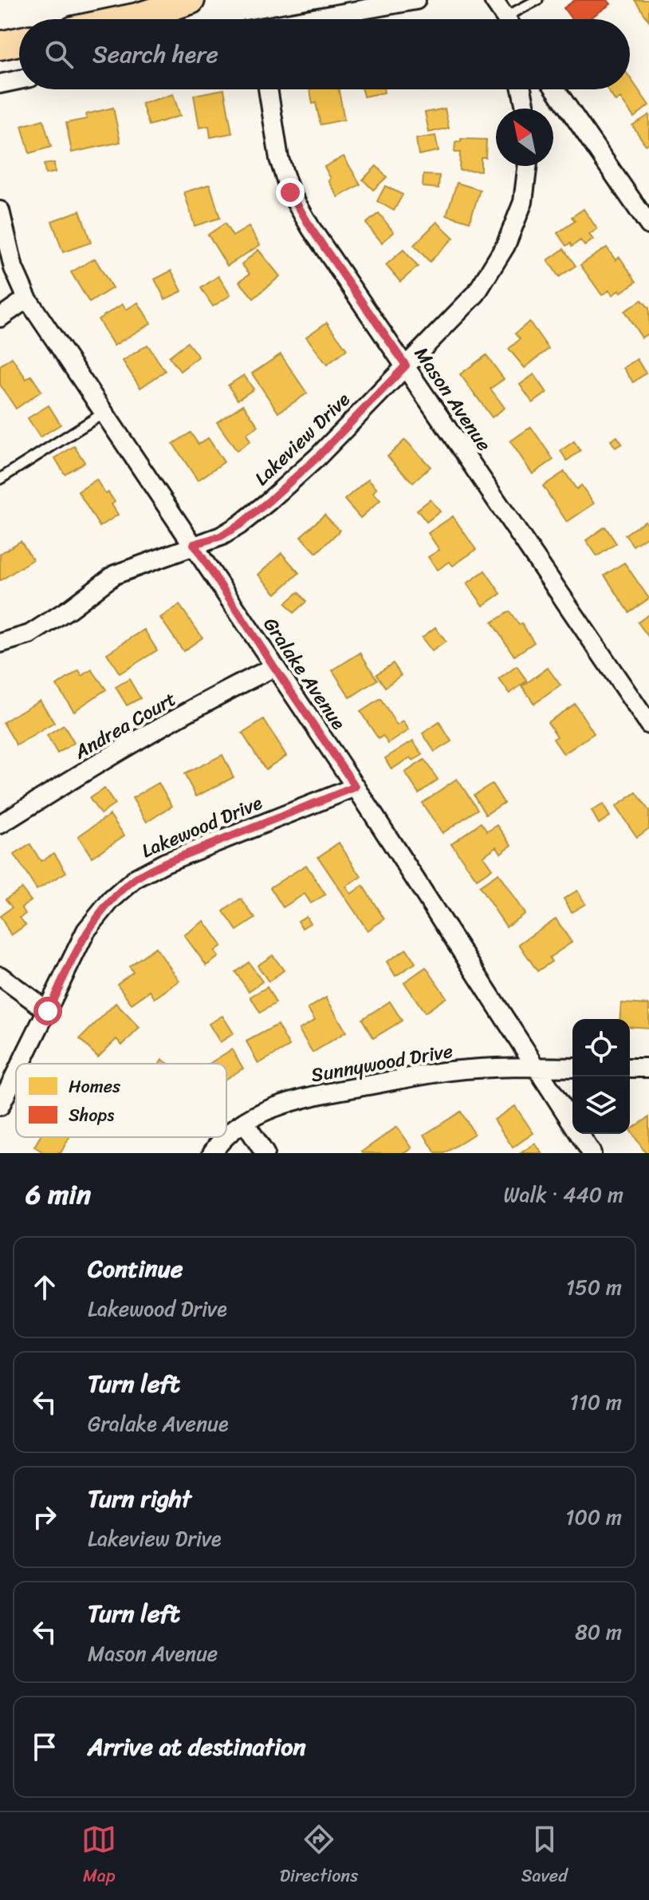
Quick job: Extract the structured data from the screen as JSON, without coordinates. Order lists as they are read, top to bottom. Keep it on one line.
{"streets":{"street":["Mason Avenue","Lakeview Drive","Gralake Avenue","Andrea Court","Lakewood Drive","Sunnywood Drive"]},"crossings":[["Mason Avenue","Lakeview Drive"],["Lakeview Drive","Gralake Avenue"],["Gralake Avenue","Andrea Court"],["Gralake Avenue","Lakewood Drive"],["Gralake Avenue","Sunnywood Drive"]],"legend":["Homes","Shops"],"north":"top left","page":{"search":"Search here","heading":["6 min","Walk · 440 m"],"list":[["Continue","Lakewood Drive","150 m"],["Turn left","Gralake Avenue","110 m"],["Turn right","Lakeview Drive","100 m"],["Turn left","Mason Avenue","80 m"],"Arrive at destination"],"nav":["Map","Directions","Saved"]}}
